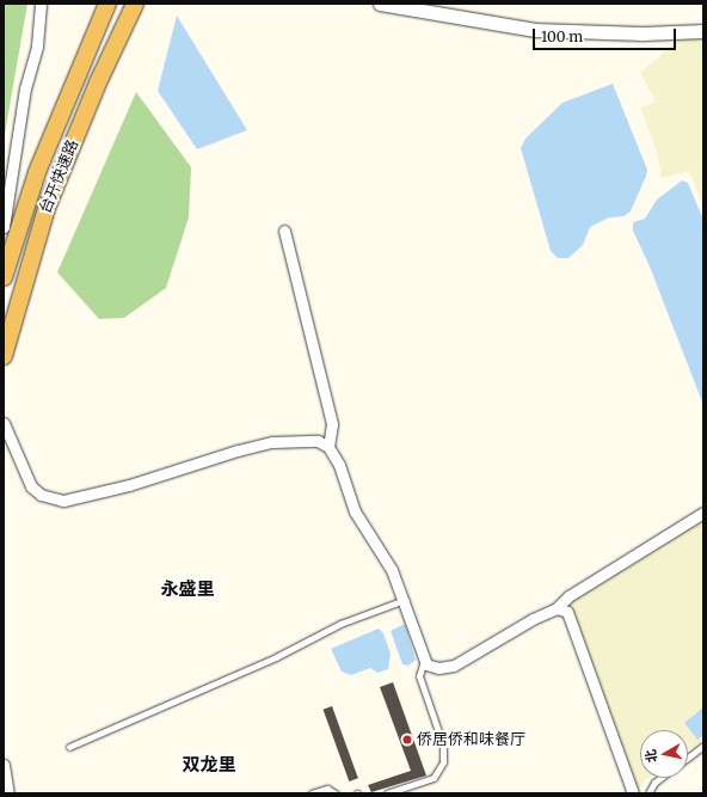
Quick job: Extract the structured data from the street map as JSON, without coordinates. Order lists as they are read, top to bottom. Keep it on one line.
{"streets":{"highway":["台开快速路"]},"districts":["永盛里","双龙里"],"places":["侨居侨和味餐厅"],"scale_bar":"100 m","north":"left"}
